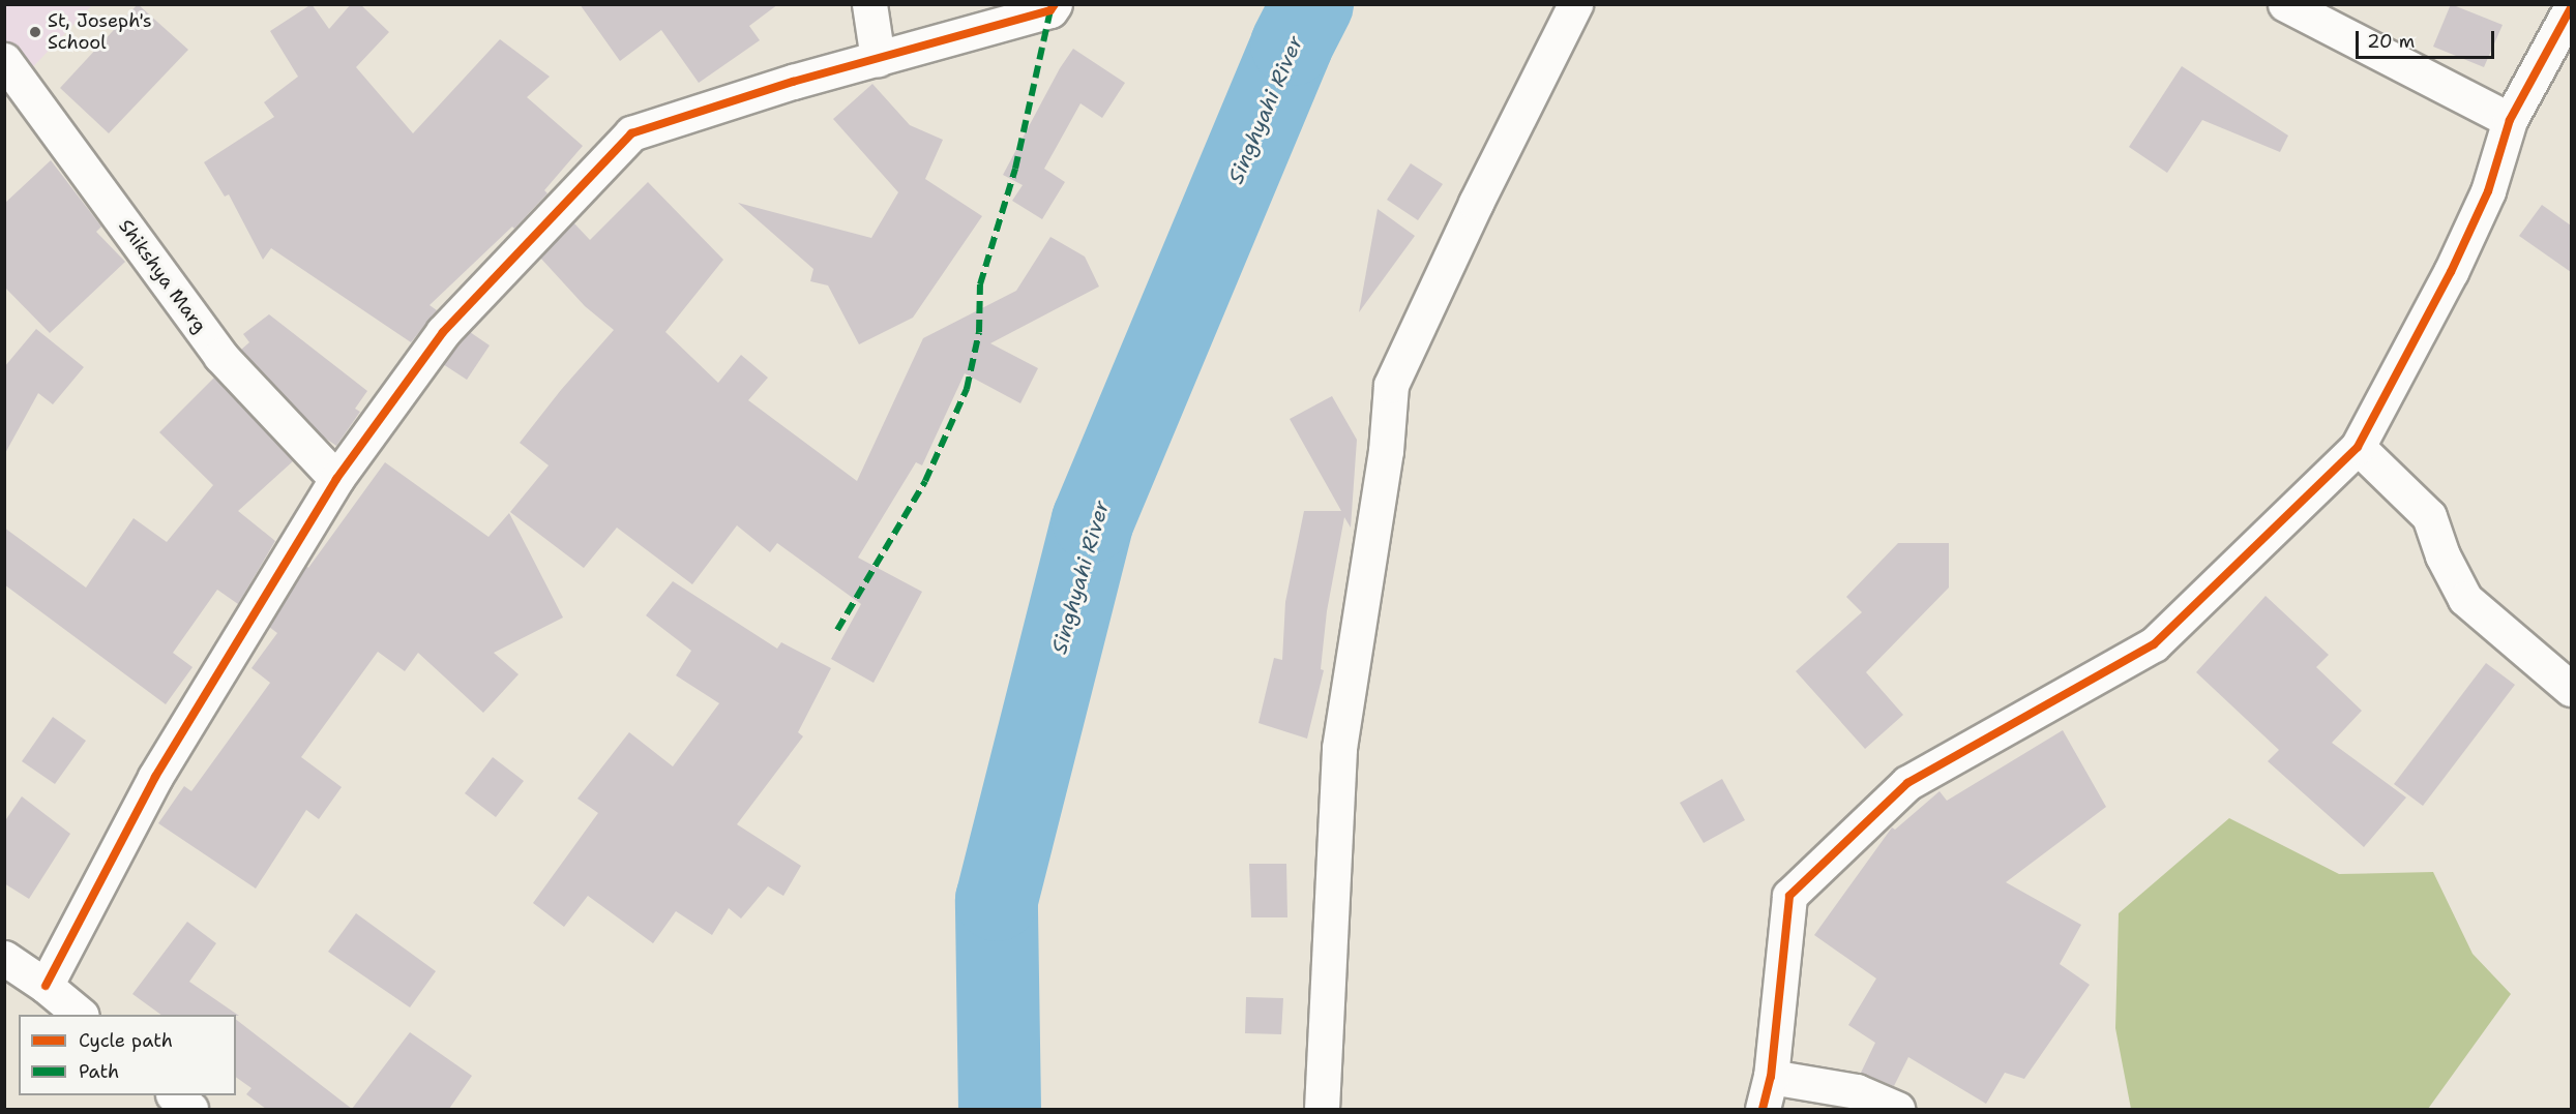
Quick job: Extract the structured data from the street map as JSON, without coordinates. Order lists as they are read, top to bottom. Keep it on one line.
{"streets":{"street":["Shikshya Marg"]},"water":["Singhyahi River"],"places":["St, Joseph's School"],"legend":["Cycle path","Path"],"scale_bar":"20 m"}
